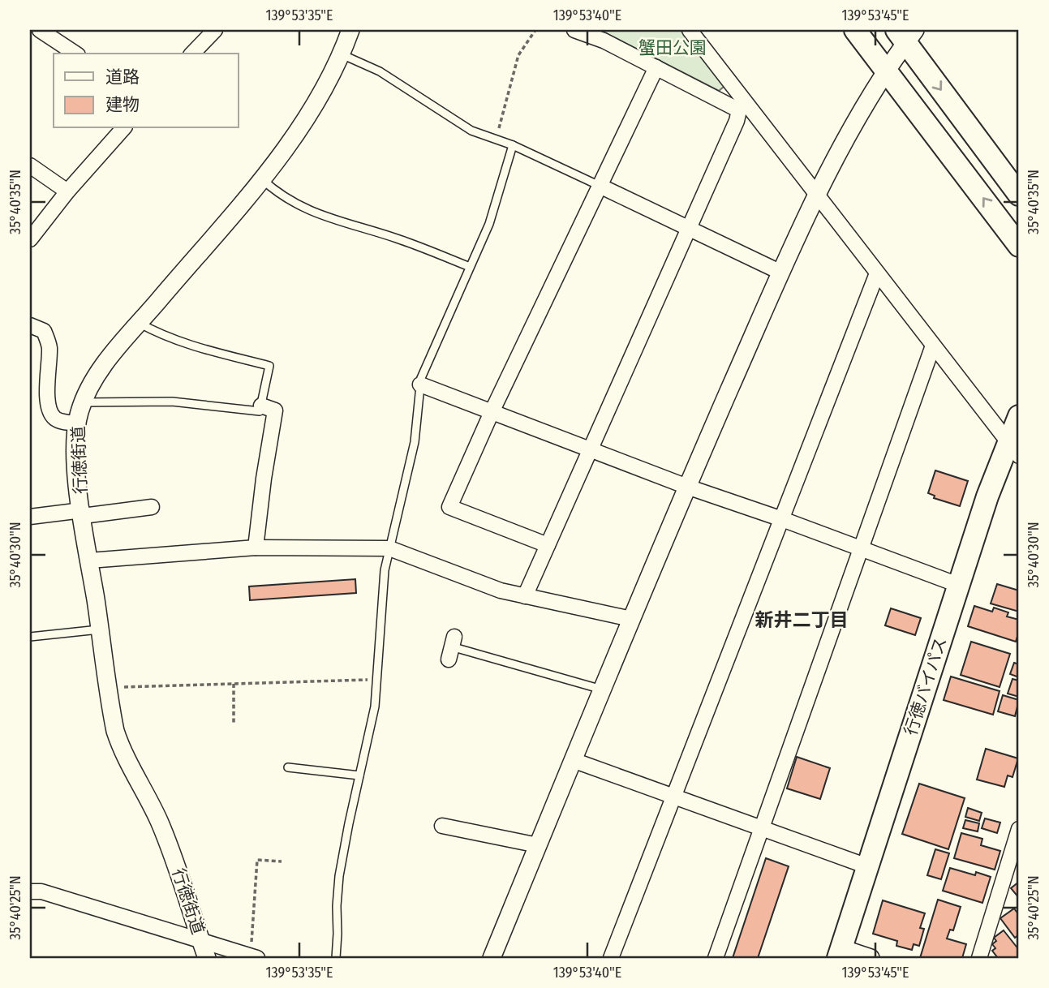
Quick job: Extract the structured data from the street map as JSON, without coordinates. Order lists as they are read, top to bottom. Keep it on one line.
{"streets":{"main road":["行徳バイパス"],"street":["行徳街道"]},"districts":["新井二丁目"],"parks":["蟹田公園"],"legend":["道路","建物"],"coordinates":["139°53'35\"E","139°53'40\"E","139°53'45\"E","35°40'35\"N","35°40'30\"N","35°40'25\"N"]}
